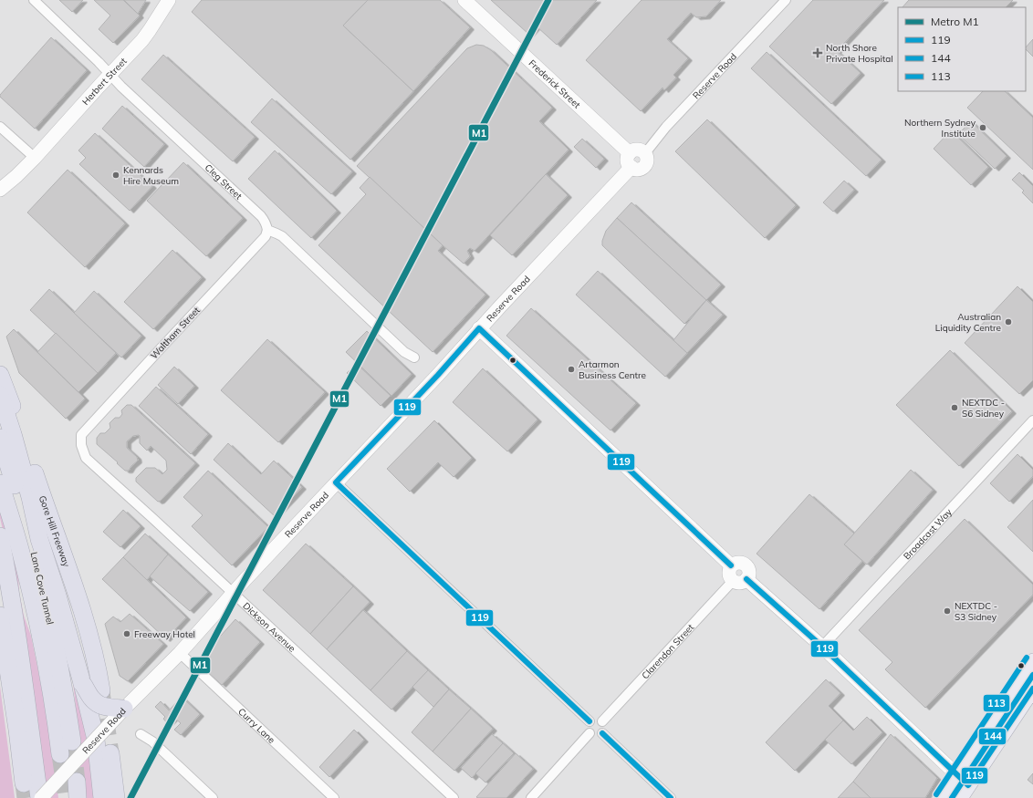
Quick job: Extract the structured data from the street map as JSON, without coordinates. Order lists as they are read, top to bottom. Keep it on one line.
{"streets":{"highway":["Gore Hill Freeway","Lane Cove Tunnel"],"street":["Reserve Road","Herbert Street","Frederick Street","Cleg Street","Waltham Street","Broadcast Way","Dickson Avenue","Clarendon Street","Curry Lane"]},"crossings":[["Reserve Road","Frederick Street"],["Reserve Road","Dickson Avenue"],["Reserve Road","Curry Lane"],["Herbert Street","Cleg Street"],["Cleg Street","Waltham Street"],["Waltham Street","Dickson Avenue"]],"places":{"health":["North Shore Private Hospital"],"other":["Northern Sydney Institute","Kennards Hire Museum","Australian Liquidity Centre","Artarmon Business Centre","NEXTDC - S6 Sidney","NEXTDC - S3 Sidney","Freeway Hotel"]},"lines":["metro line M1","transit line 119","transit line 113","transit line 144"],"legend":["Metro M1","119","144","113"]}
